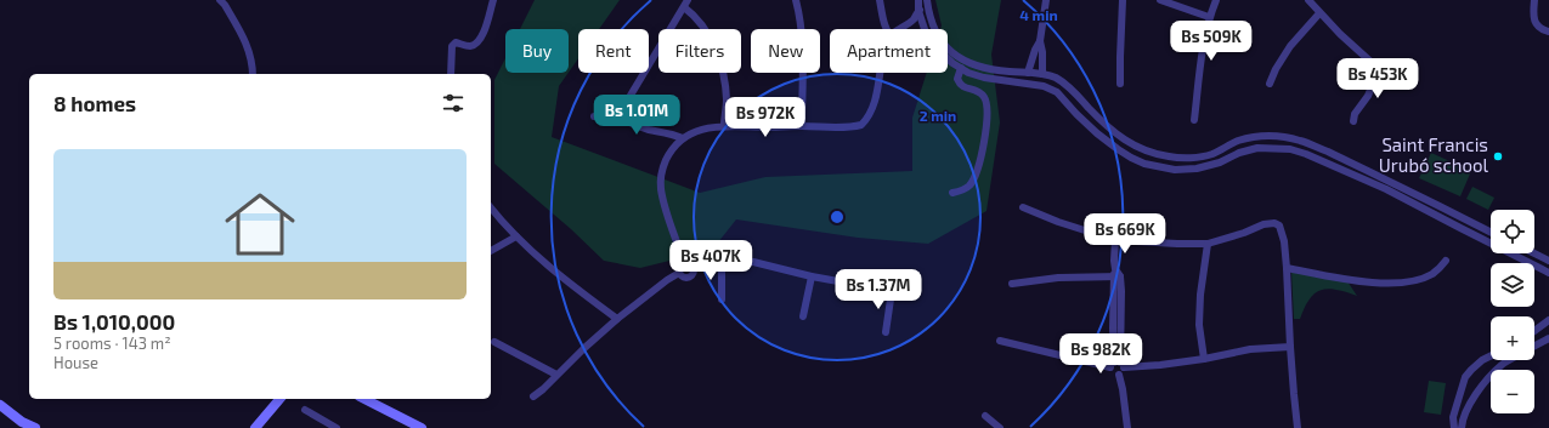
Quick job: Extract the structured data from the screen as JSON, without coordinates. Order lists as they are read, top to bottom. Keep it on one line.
{"places":["Saint Francis Urubó school"],"page":{"price":["Bs 509K","Bs 453K","Bs 1.01M","Bs 972K","Bs 669K","Bs 407K","Bs 1.37M","Bs 982K"],"chip":["Buy","Rent","Filters","New","Apartment"],"heading":"8 homes","list":[{"name":"Bs 1,010,000","note":"5 rooms · 143 m² · House"}],"map_buttons":["+","−"]},"rings":["4 min","2 min"]}
